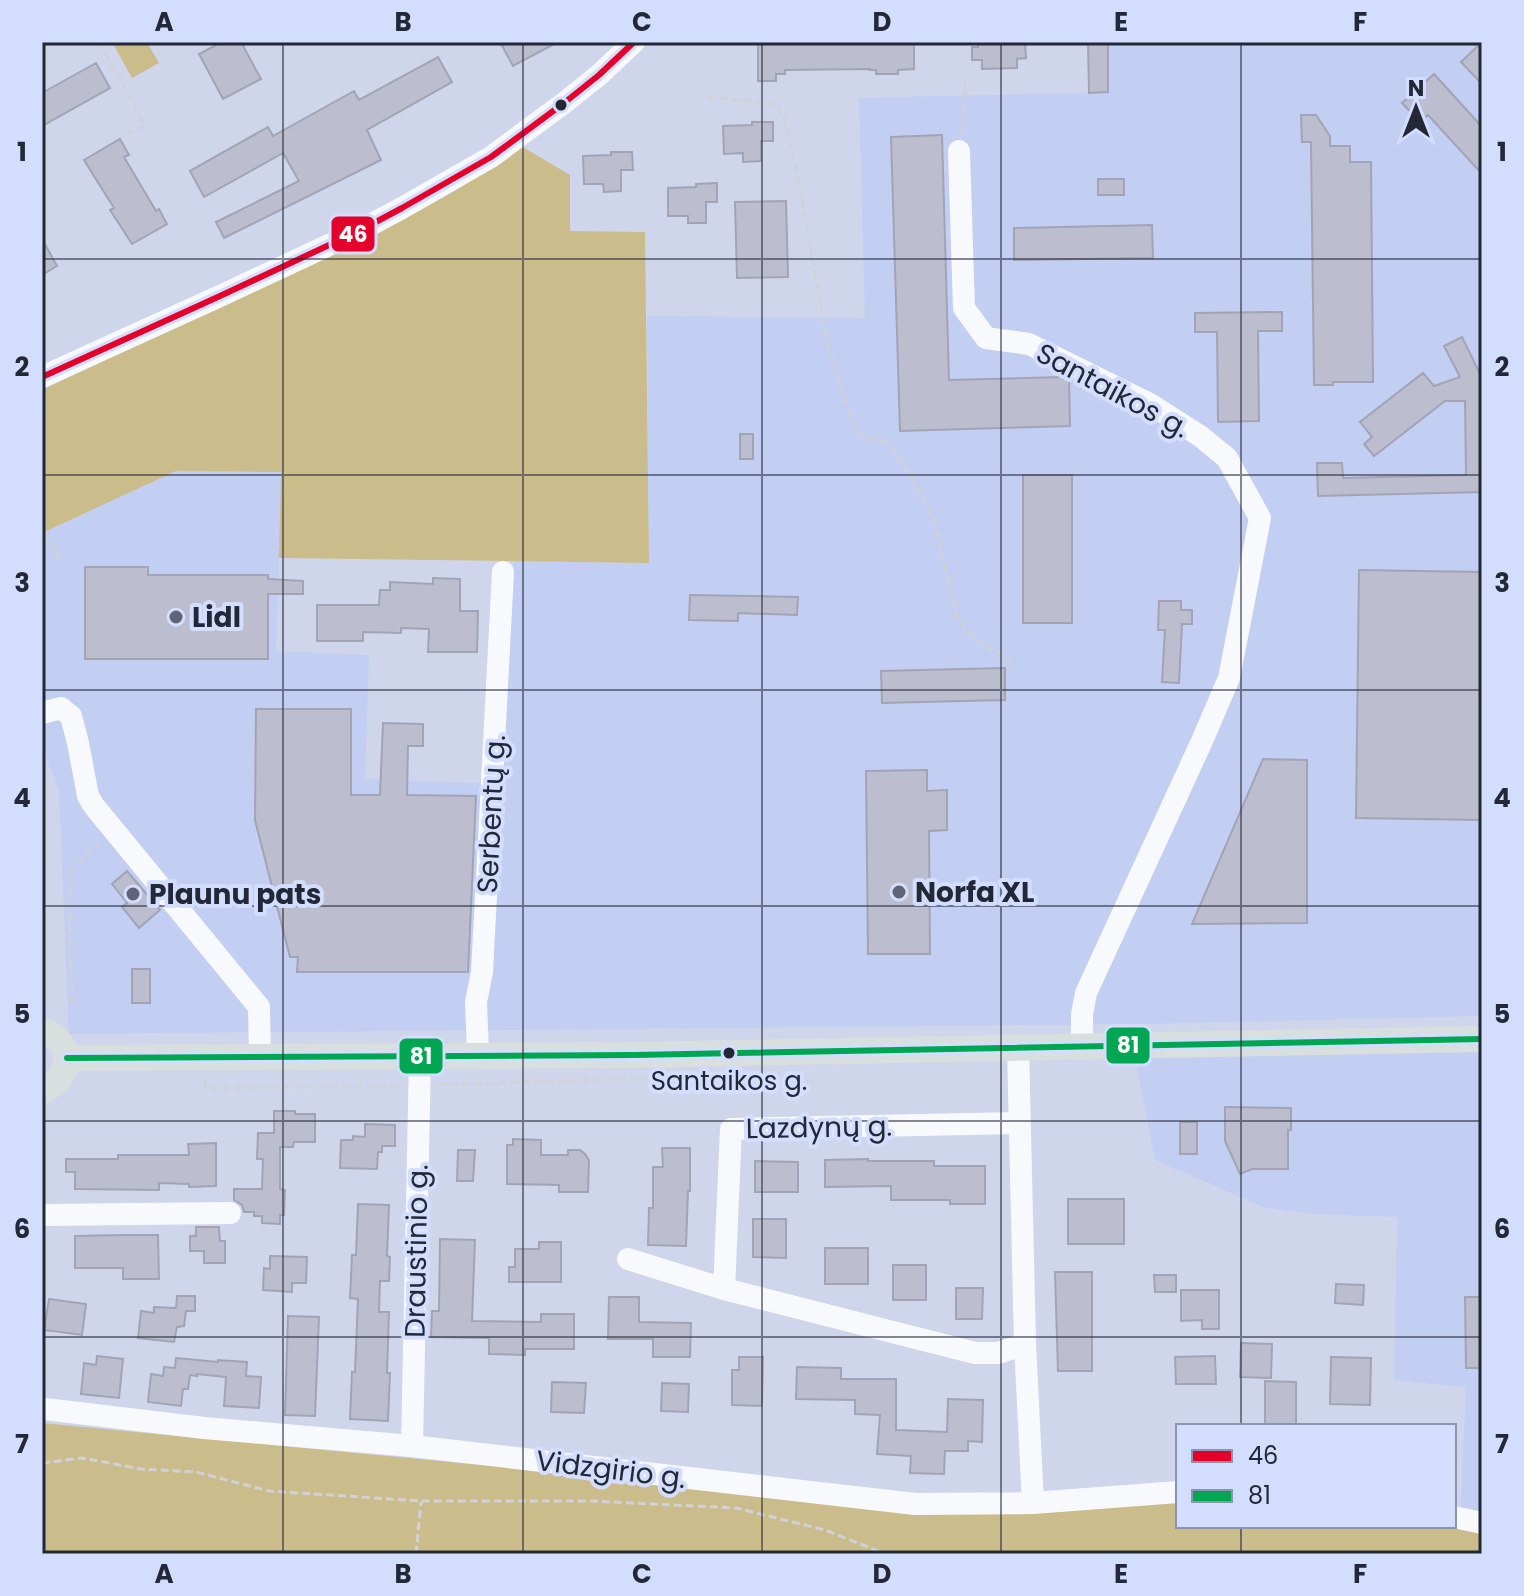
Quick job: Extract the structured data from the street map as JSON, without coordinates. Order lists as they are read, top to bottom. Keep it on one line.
{"streets":{"street":["Santaikos g.","Serbentų g.","Lazdynų g.","Draustinio g.","Vidzgirio g."]},"crossings":[["Draustinio g.","Vidzgirio g."]],"places":["Lidl","Norfa XL","Plaunu pats","Santaikos g."],"lines":["transit line 46","transit line 81"],"legend":["46","81"],"north":"top","grid":{"columns":["A","B","C","D","E","F"],"rows":["1","2","3","4","5","6","7"]}}
